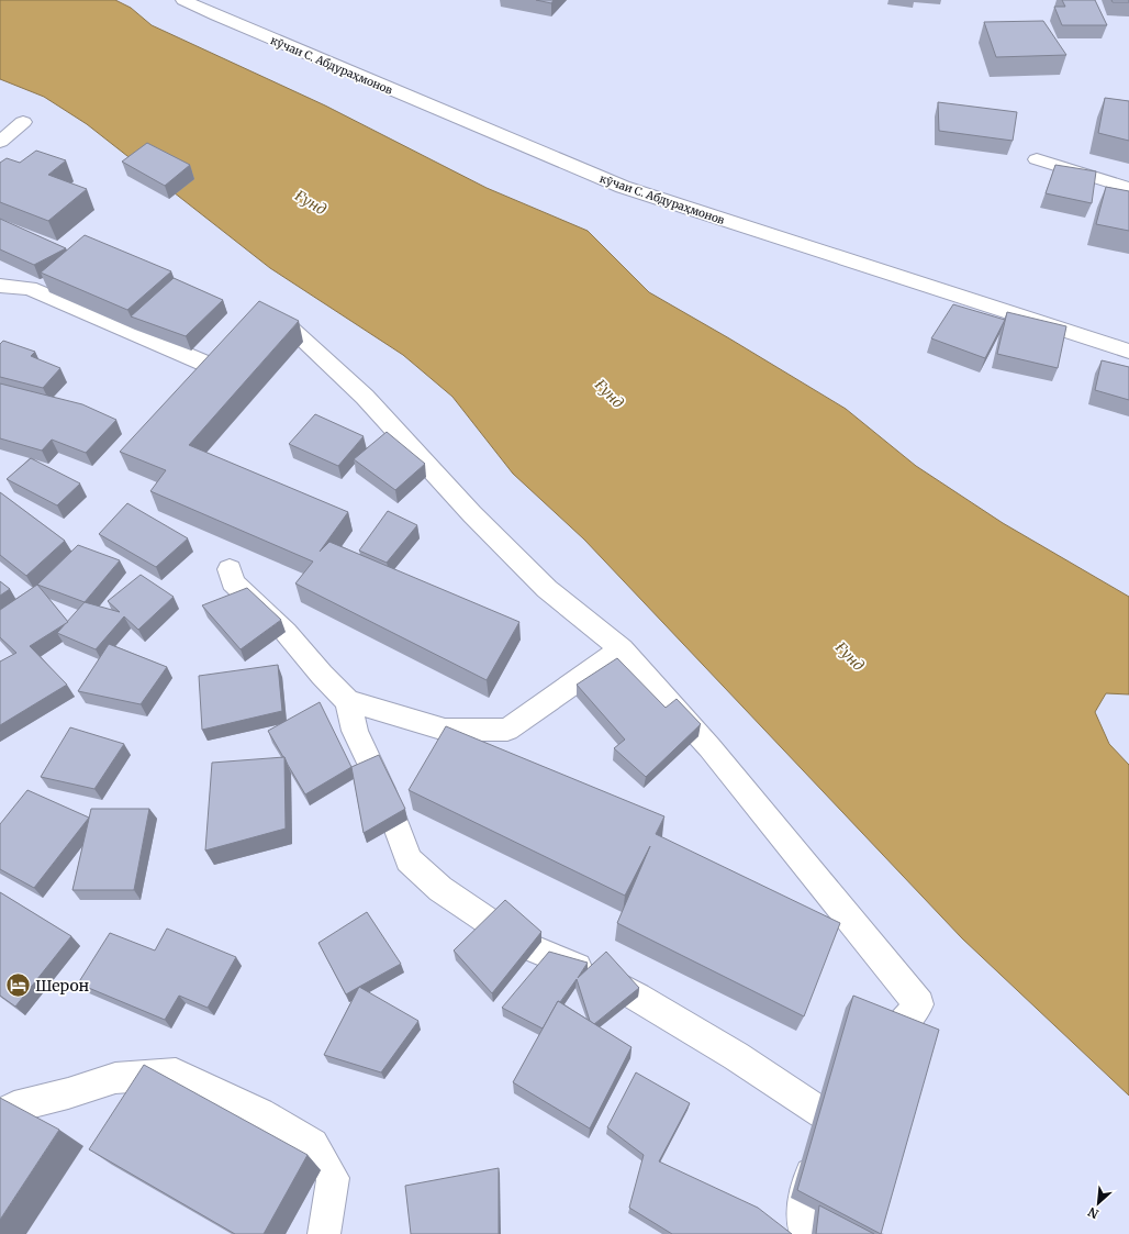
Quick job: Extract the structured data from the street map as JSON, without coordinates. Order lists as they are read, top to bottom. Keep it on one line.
{"streets":{"street":["кӯчаи С. Абдураҳмонов"]},"water":["Ғунд"],"places":{"hotel":["Шерон"]},"north":"bottom left"}
